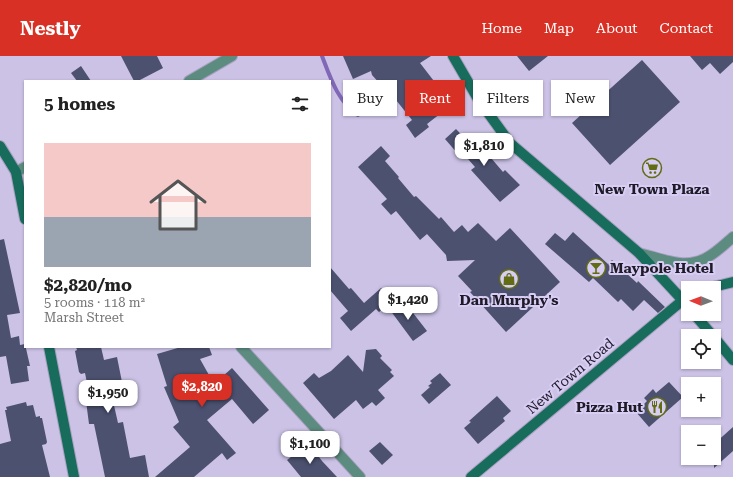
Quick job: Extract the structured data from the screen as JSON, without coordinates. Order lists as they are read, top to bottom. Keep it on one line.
{"streets":{"street":["New Town Road"]},"places":{"supermarket":["New Town Plaza"],"bar":["Maypole Hotel"],"shop":["Dan Murphy's"],"restaurant":["Pizza Hut"]},"north":"left","page":{"header":"Nestly","nav":["Home","Map","About","Contact"],"chip":["Buy","Rent","Filters","New"],"heading":"5 homes","list":[{"name":"$2,820/mo","note":"5 rooms · 118 m² · Marsh Street"}],"price":["$1,810","$1,420","$2,820","$1,950","$1,100"],"map_buttons":["+","−"]}}
